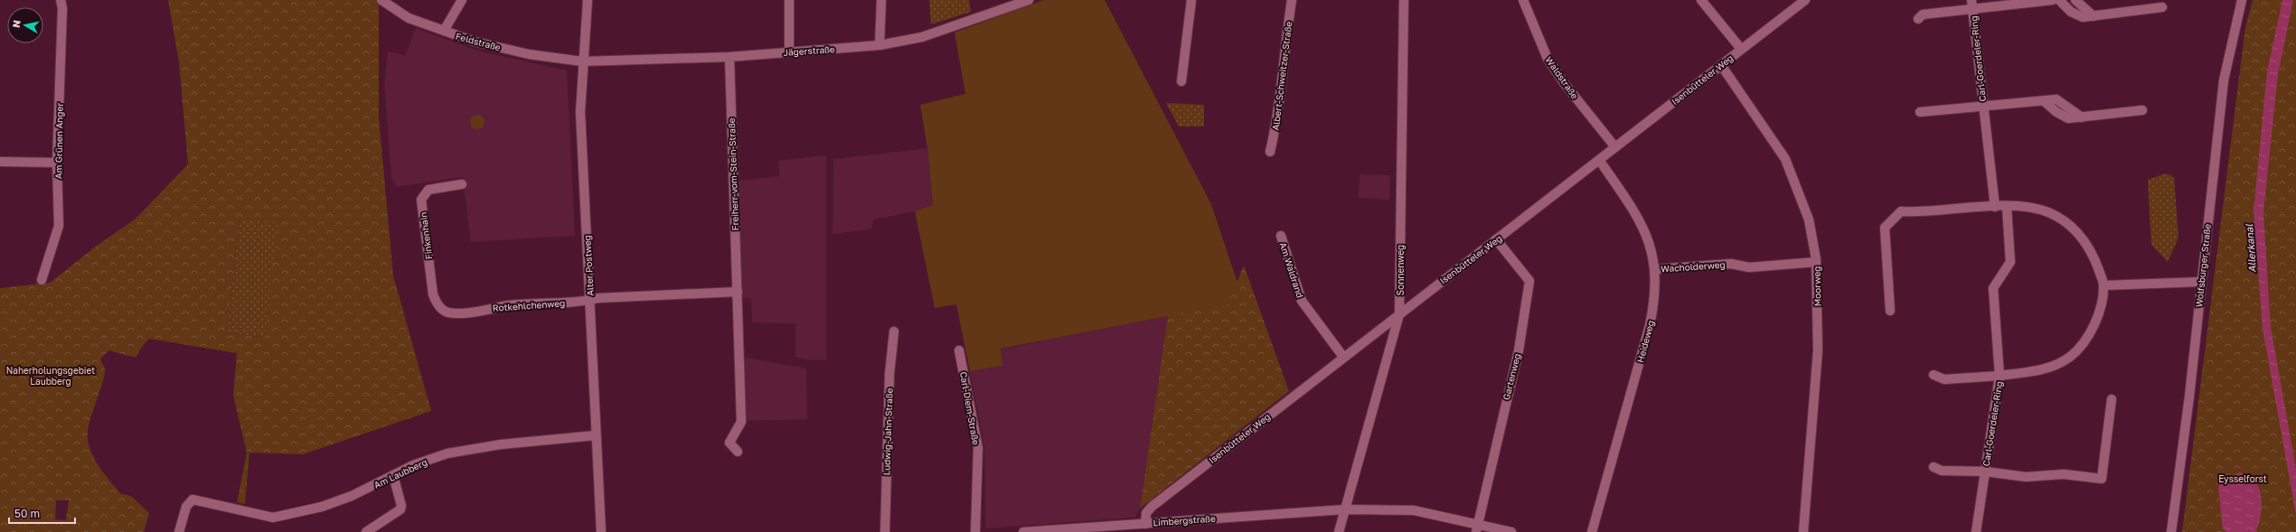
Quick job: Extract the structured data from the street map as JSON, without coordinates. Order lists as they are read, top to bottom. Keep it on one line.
{"streets":{"street":["Feldstraße","Jägerstraße","Carl-Goerdeler-Ring","Albert-Schweitzer-Straße","Waldstraße","Isenbütteler Weg","Am Grünen Anger","Freiherr-vom-Stein-Straße","Finkenhain","Alter Postweg","Wolfsburger Straße","Wacholderweg","Am Waldrand","Sonnenweg","Moorweg","Rotkehlchenweg","Heideweg","Gartenweg","Carl-Diem-Straße","Ludwig-Jahn-Straße","Am Laubberg","Limbergstraße"]},"crossings":[["Feldstraße","Jägerstraße"],["Feldstraße","Alter Postweg"],["Jägerstraße","Freiherr-vom-Stein-Straße"],["Jägerstraße","Alter Postweg"],["Waldstraße","Isenbütteler Weg"],["Isenbütteler Weg","Am Waldrand"],["Isenbütteler Weg","Sonnenweg"],["Isenbütteler Weg","Moorweg"],["Isenbütteler Weg","Heideweg"],["Isenbütteler Weg","Gartenweg"],["Isenbütteler Weg","Limbergstraße"],["Finkenhain","Rotkehlchenweg"],["Alter Postweg","Rotkehlchenweg"],["Alter Postweg","Am Laubberg"],["Wacholderweg","Moorweg"],["Wacholderweg","Heideweg"],["Sonnenweg","Limbergstraße"],["Gartenweg","Limbergstraße"]],"water":["Allerkanal"],"parks":["Naherholungsgebiet Laubberg","Eysselforst"],"scale_bar":"50 m","north":"left"}
